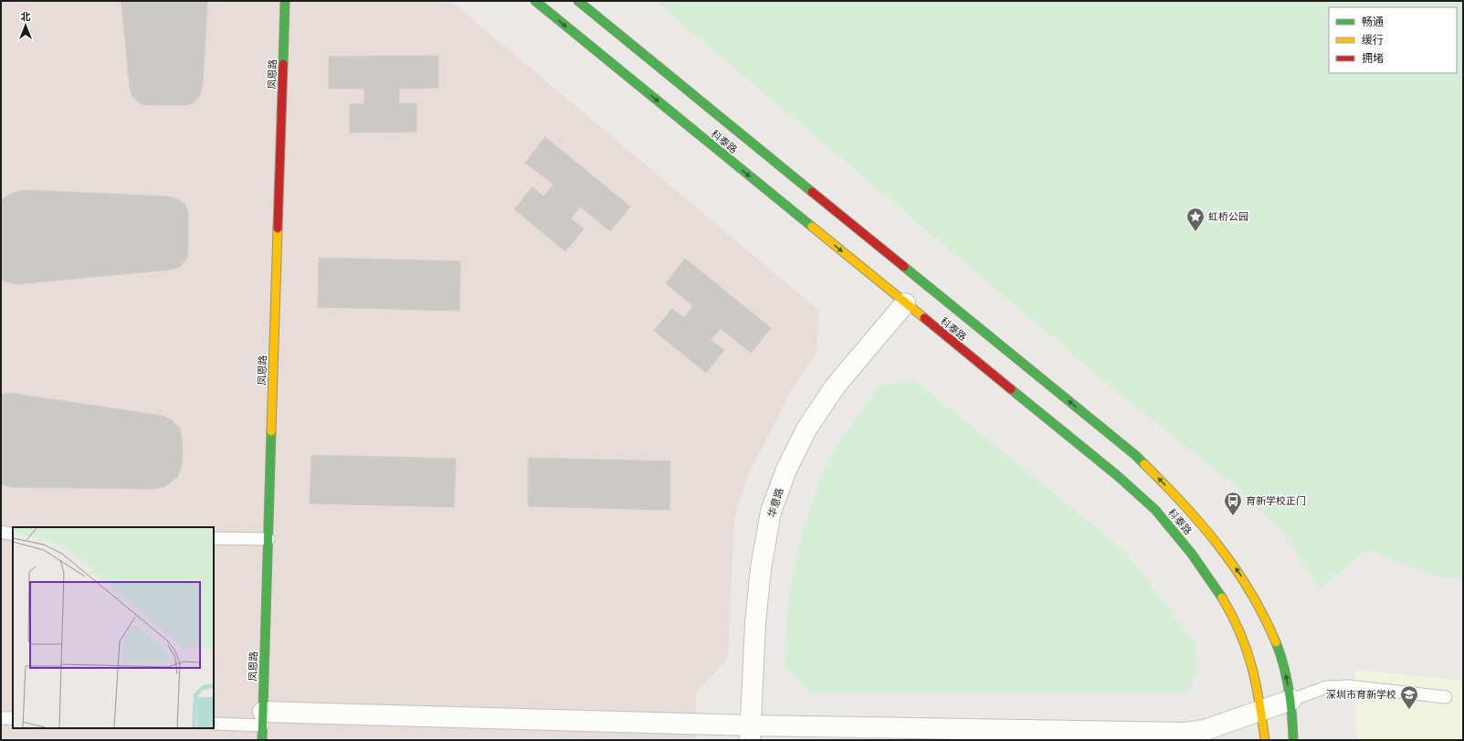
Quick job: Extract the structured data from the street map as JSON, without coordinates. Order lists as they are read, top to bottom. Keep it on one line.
{"streets":{"main road":["凤恩路","科泰路"],"street":["华意路"]},"crossings":[["科泰路","华意路"]],"places":{"place":["虹桥公园"],"bus stop":["育新学校正门"],"school or university":["深圳市育新学校"]},"legend":["畅通","缓行","拥堵"],"north":"top"}
